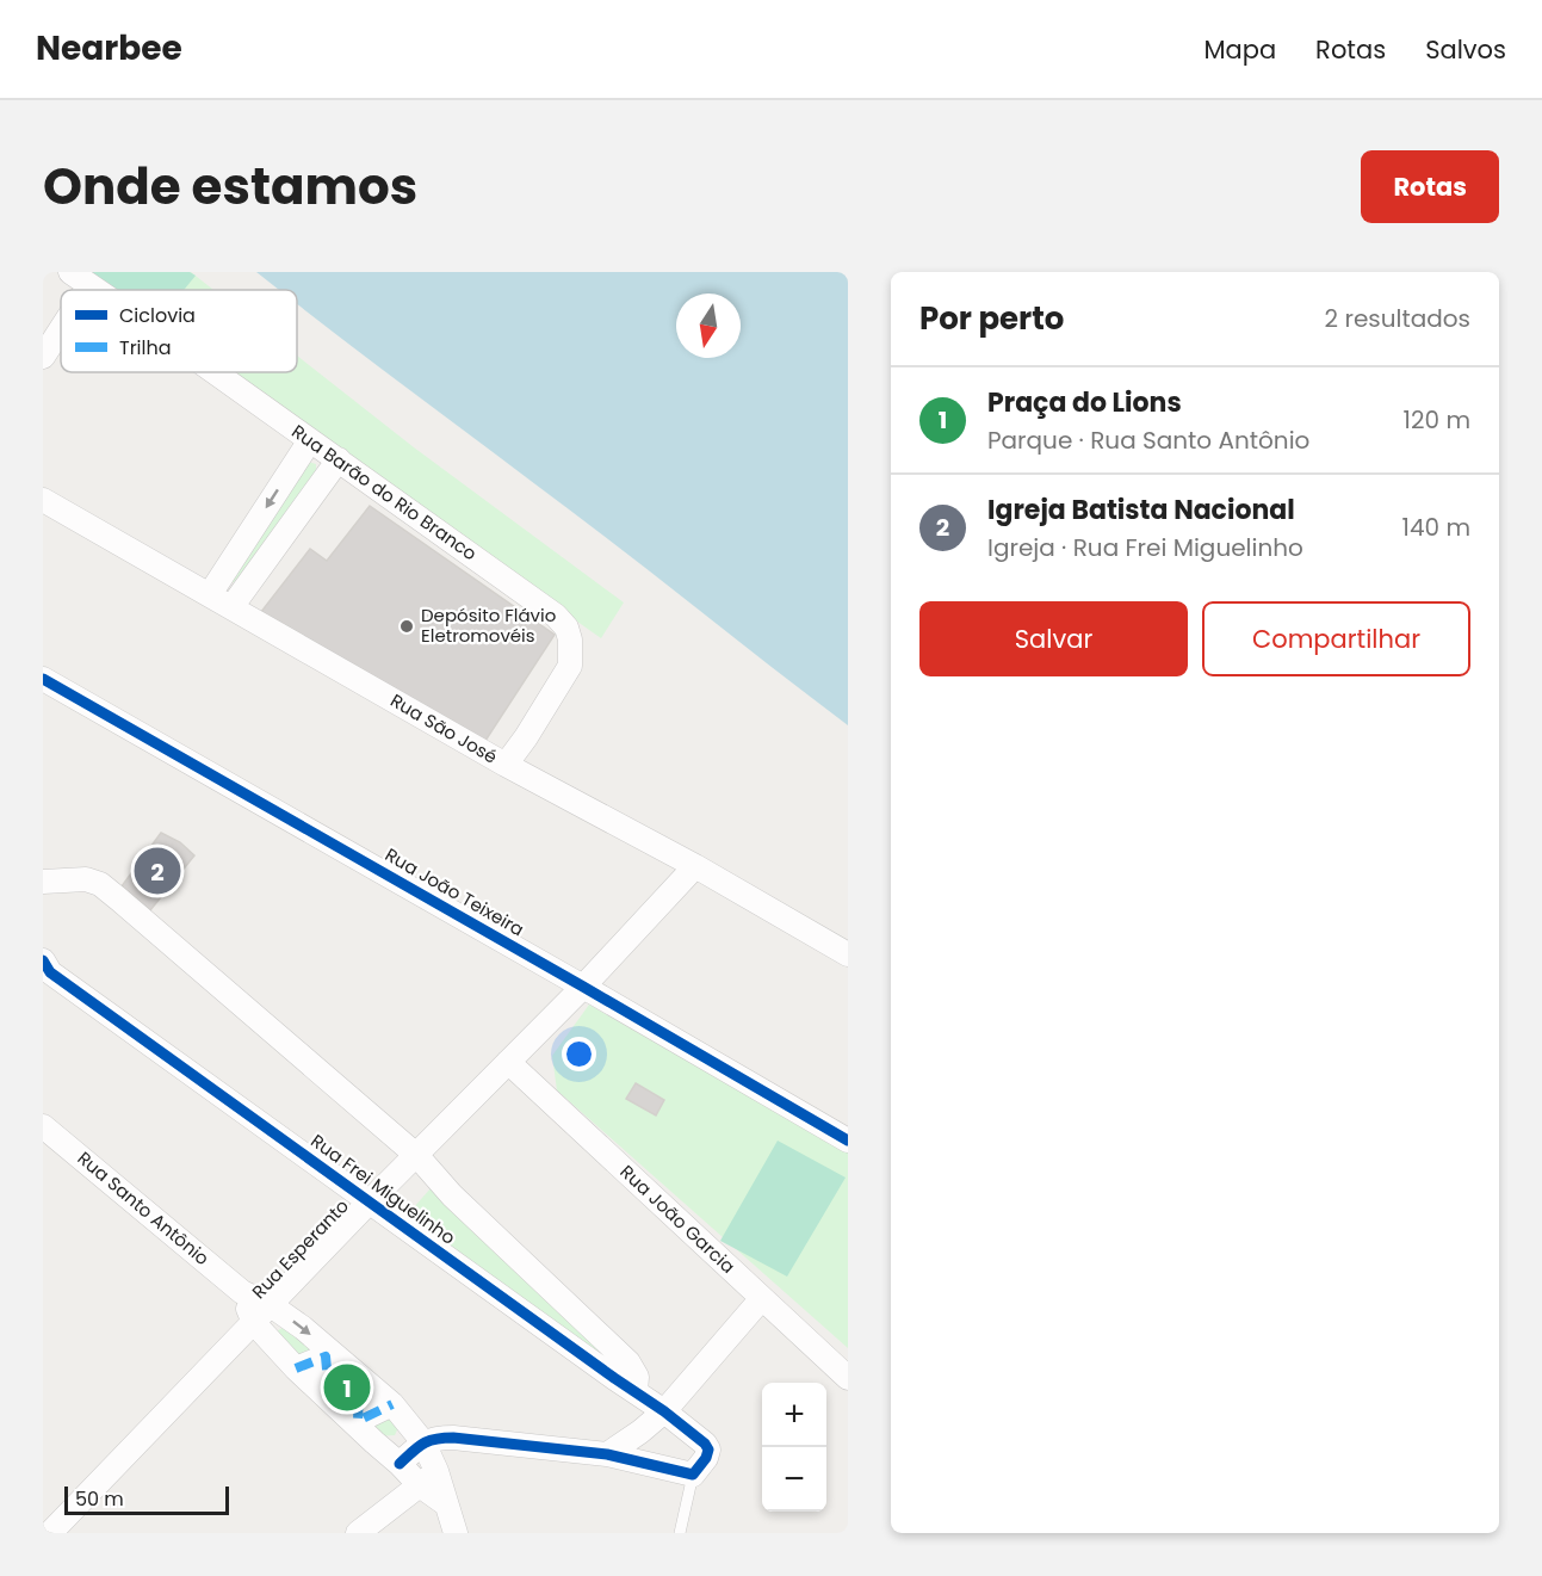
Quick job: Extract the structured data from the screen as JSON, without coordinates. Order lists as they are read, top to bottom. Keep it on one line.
{"streets":{"street":["Rua Barão do Rio Branco","Rua São José","Rua João Teixeira","Rua Frei Miguelinho","Rua Santo Antônio","Rua João Garcia","Rua Esperanto"]},"crossings":[["Rua Barão do Rio Branco","Rua São José"],["Rua São José","Rua Esperanto"],["Rua João Teixeira","Rua Esperanto"],["Rua Frei Miguelinho","Rua Esperanto"],["Rua Santo Antônio","Rua Esperanto"],["Rua João Garcia","Rua Esperanto"]],"places":["Depósito Flávio Eletromovéis"],"legend":["Ciclovia","Trilha"],"scale_bar":"50 m","north":"bottom","page":{"header":"Nearbee","nav":["Mapa","Rotas","Salvos"],"title":"Onde estamos","buttons":["Rotas",["Salvar","Compartilhar"]],"heading":["Por perto","2 resultados"],"list":[{"mark":"1","name":"Praça do Lions","note":"Parque · Rua Santo Antônio","value":"120 m"},{"mark":"2","name":"Igreja Batista Nacional","note":"Igreja · Rua Frei Miguelinho","value":"140 m"}],"pins":["2","1"],"map_buttons":["+","−"],"scale":"50 m"}}
